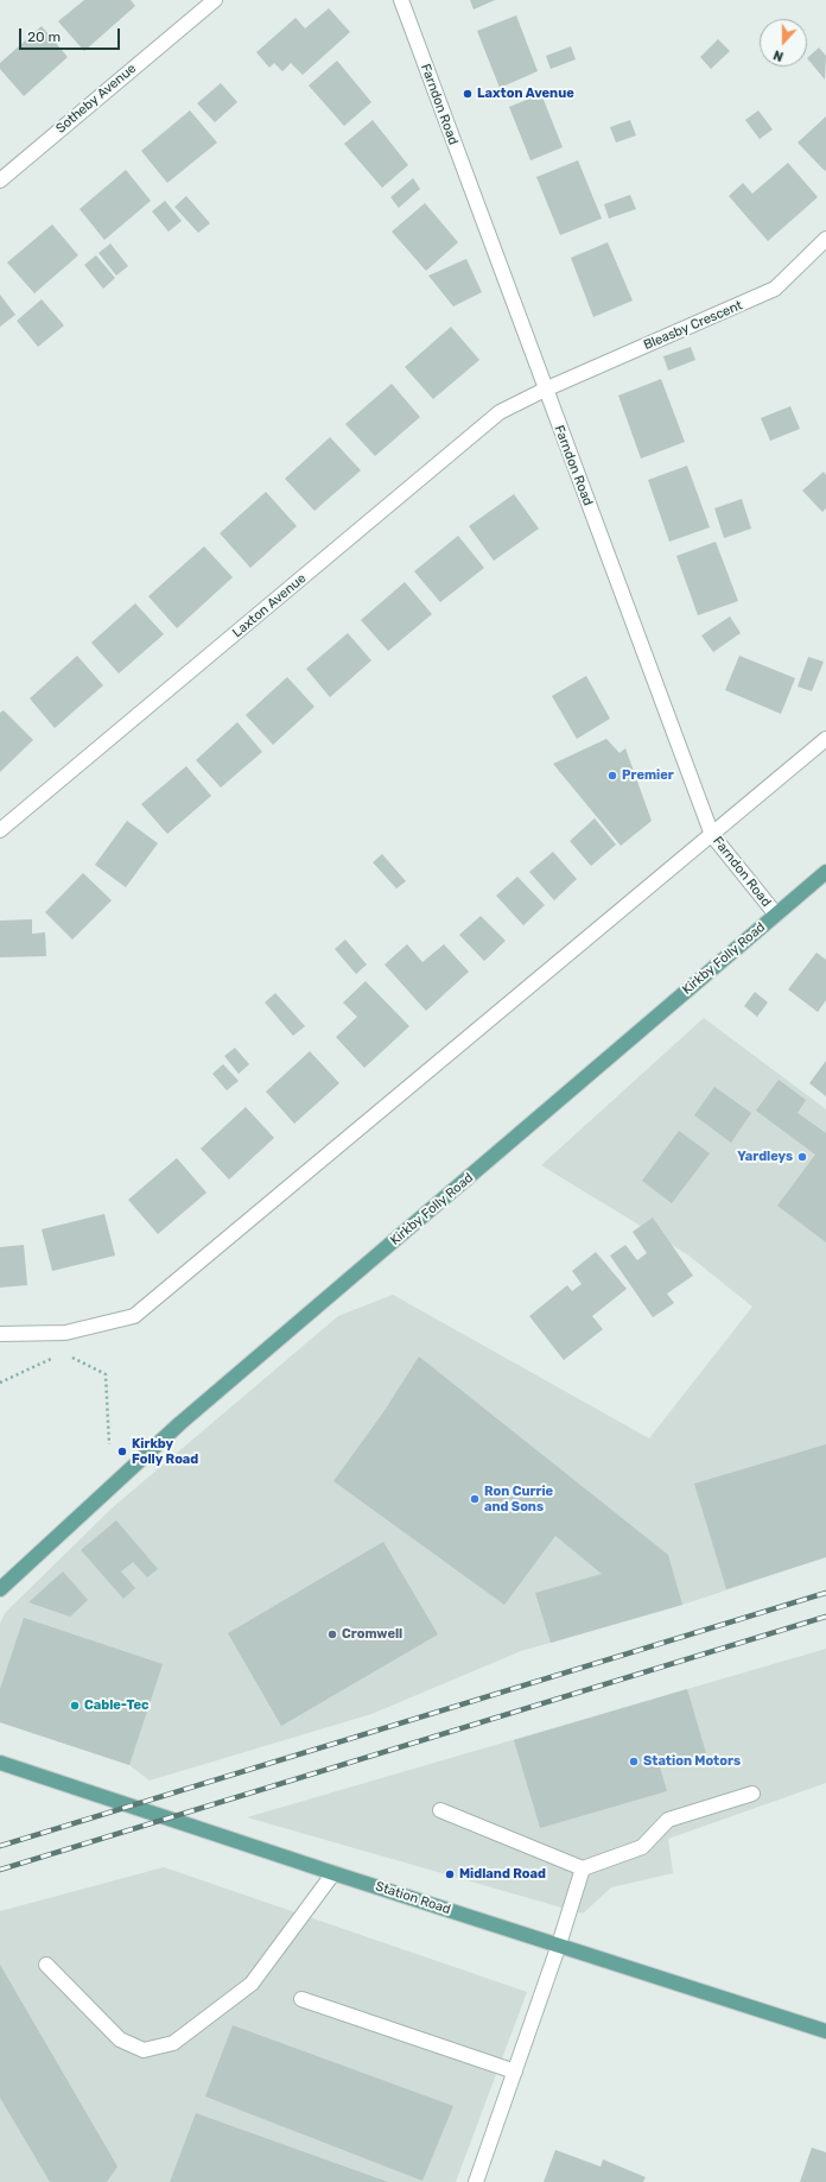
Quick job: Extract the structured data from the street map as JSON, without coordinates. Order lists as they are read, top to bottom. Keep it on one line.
{"streets":{"main road":["Kirkby Folly Road","Station Road"],"street":["Sotheby Avenue","Farndon Road","Bleasby Crescent","Laxton Avenue"]},"crossings":[["Farndon Road","Bleasby Crescent"],["Farndon Road","Laxton Avenue"],["Farndon Road","Kirkby Folly Road"],["Bleasby Crescent","Laxton Avenue"]],"places":["Laxton Avenue","Premier","Yardleys","Kirkby Folly Road","Ron Currie and Sons","Cromwell","Cable-Tec","Station Motors","Midland Road"],"scale_bar":"20 m","north":"bottom"}
